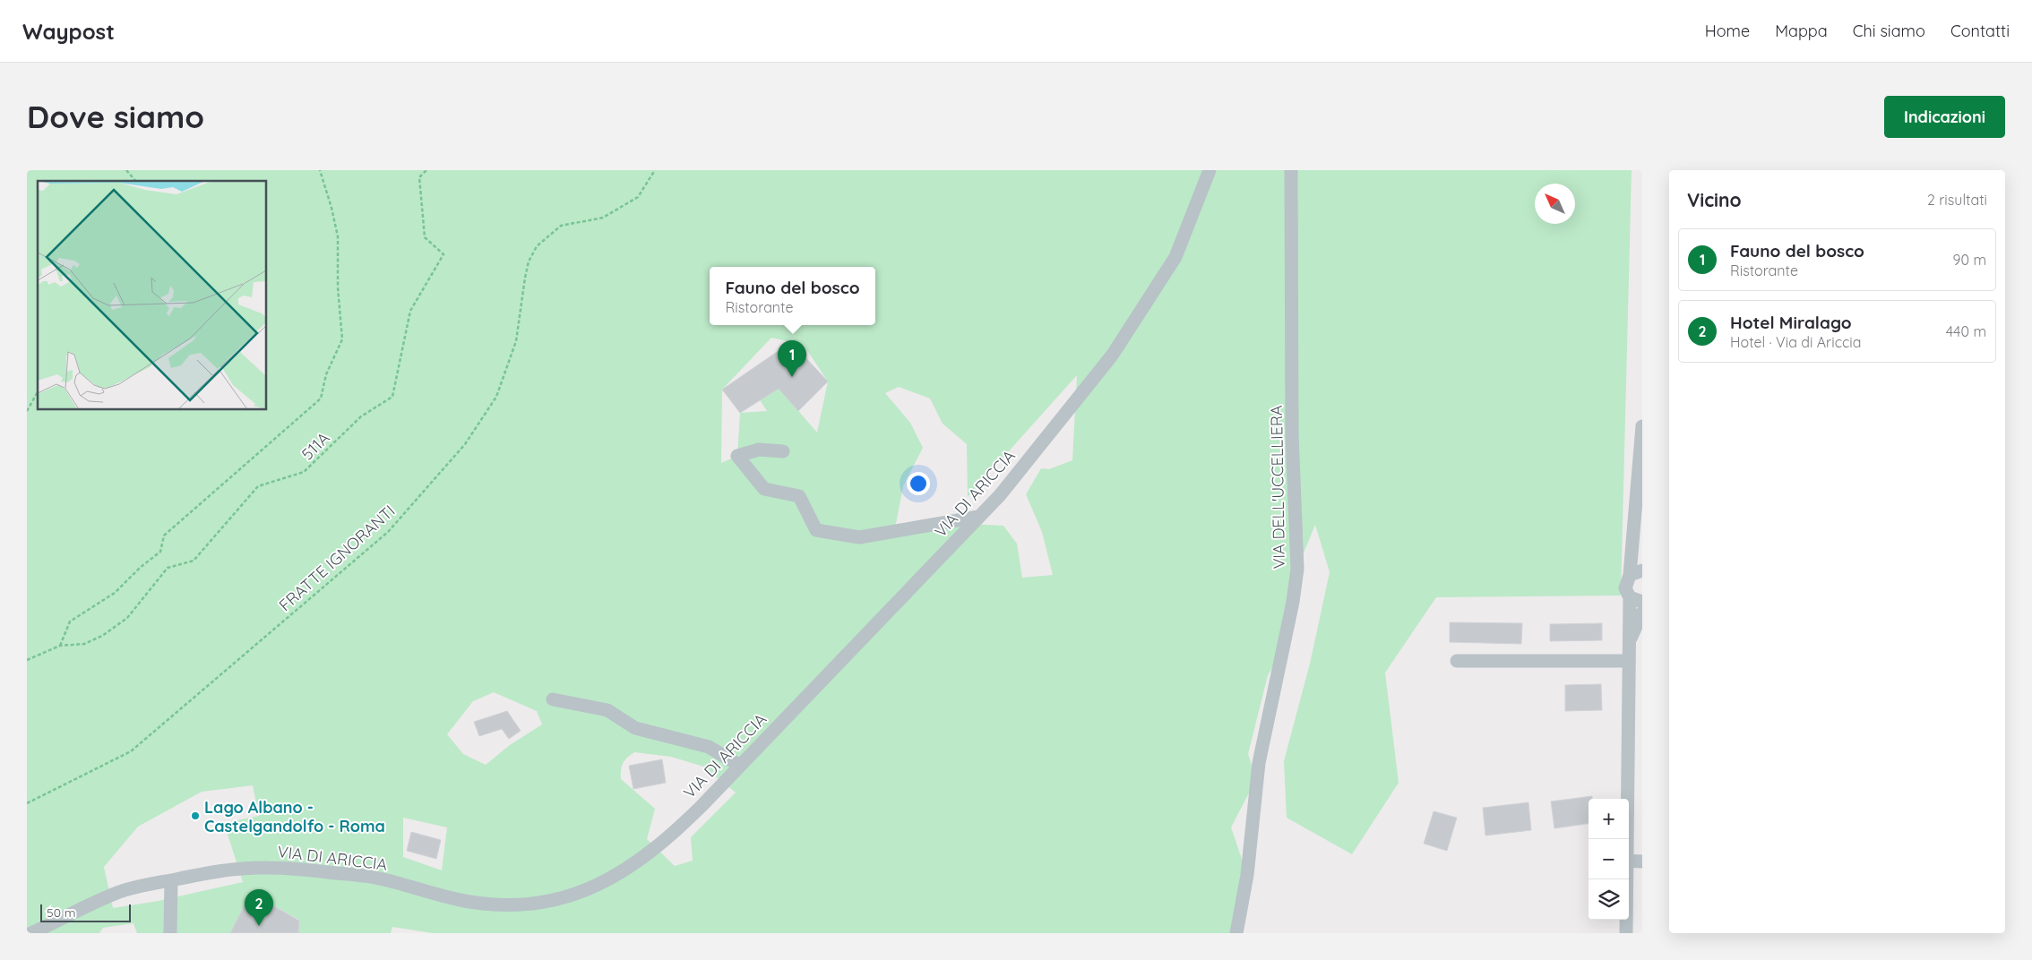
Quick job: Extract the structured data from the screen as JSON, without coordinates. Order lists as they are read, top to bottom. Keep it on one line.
{"streets":{"street":["VIA DELL'UCCELLIERA","VIA DI ARICCIA"],"path":["511A","FRATTE IGNORANTI"]},"places":["Lago Albano - Castelgandolfo - Roma"],"scale_bar":"50 m","north":"top left","page":{"header":"Waypost","nav":["Home","Mappa","Chi siamo","Contatti"],"buttons":"Indicazioni","title":"Dove siamo","heading":["Vicino","2 risultati"],"list":[{"mark":"1","name":"Fauno del bosco","note":"Ristorante","value":"90 m"},{"mark":"2","name":"Hotel Miralago","note":"Hotel · Via di Ariccia","value":"440 m"}],"popup":["Fauno del bosco","Ristorante"],"pins":["1","2"],"map_buttons":["+","−"],"scale":"50 m"}}
